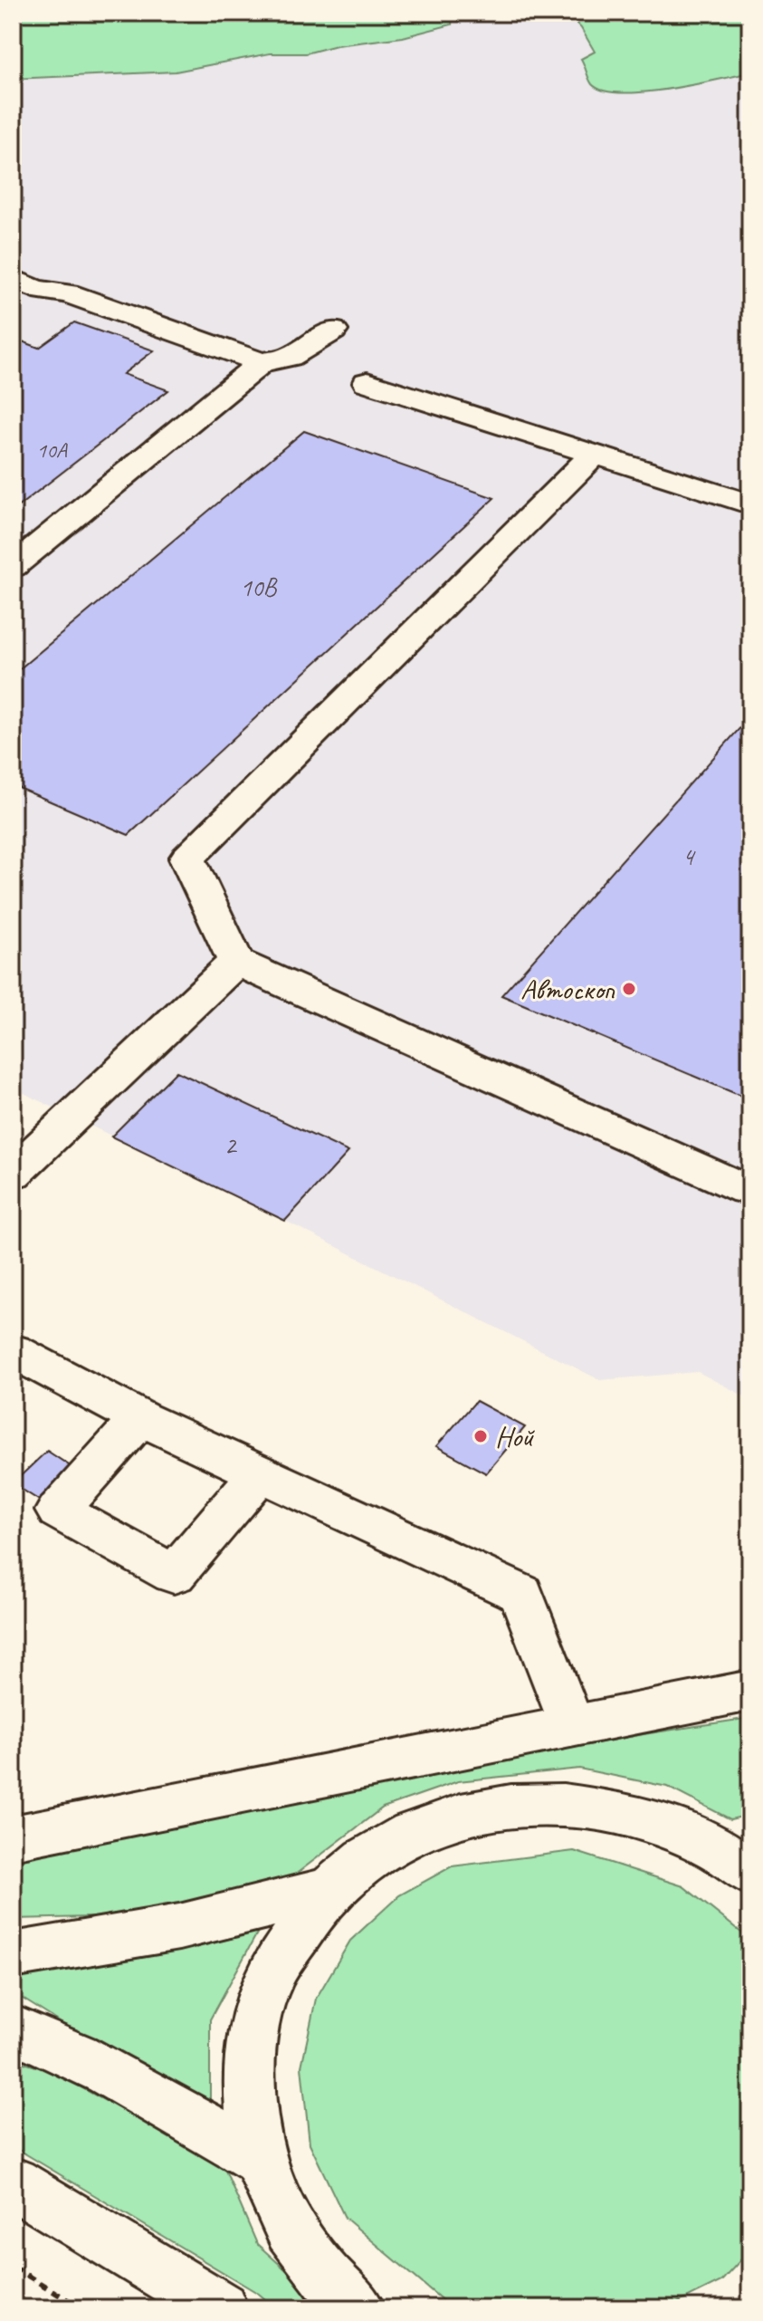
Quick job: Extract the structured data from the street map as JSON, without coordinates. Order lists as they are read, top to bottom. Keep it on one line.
{"places":["Автоскоп","Ной"],"house_numbers":["10А","10В","4","2"]}
